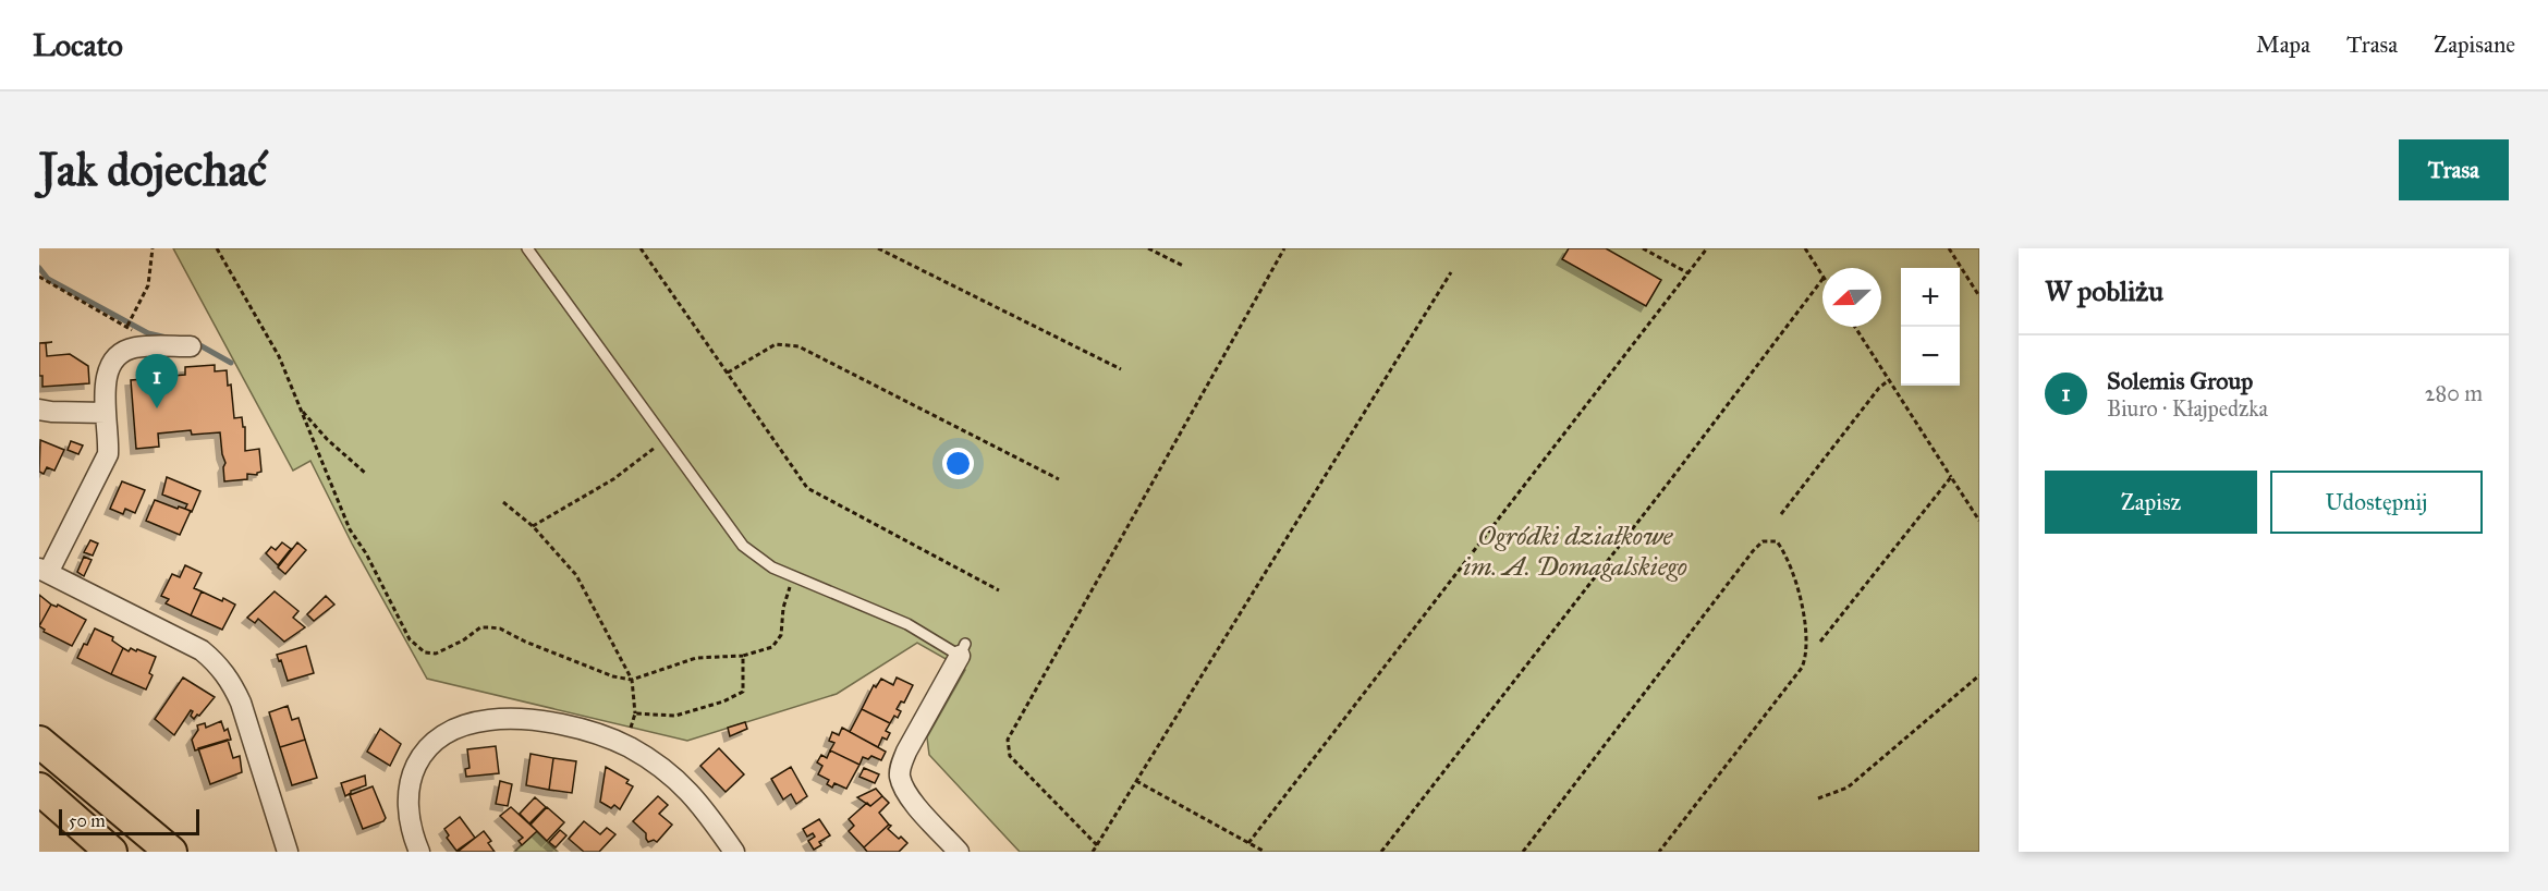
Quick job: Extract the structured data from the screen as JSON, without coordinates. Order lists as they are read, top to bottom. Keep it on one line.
{"parks":["Ogródki działkowe im. A. Domagalskiego"],"scale_bar":"50 m","north":"left","page":{"header":"Locato","nav":["Mapa","Trasa","Zapisane"],"buttons":["Trasa",["Zapisz","Udostępnij"]],"title":"Jak dojechać","heading":"W pobliżu","map_buttons":["+","−"],"list":[{"mark":"1","name":"Solemis Group","note":"Biuro · Kłajpedzka","value":"280 m"}],"pins":"1","scale":"50 m"}}
